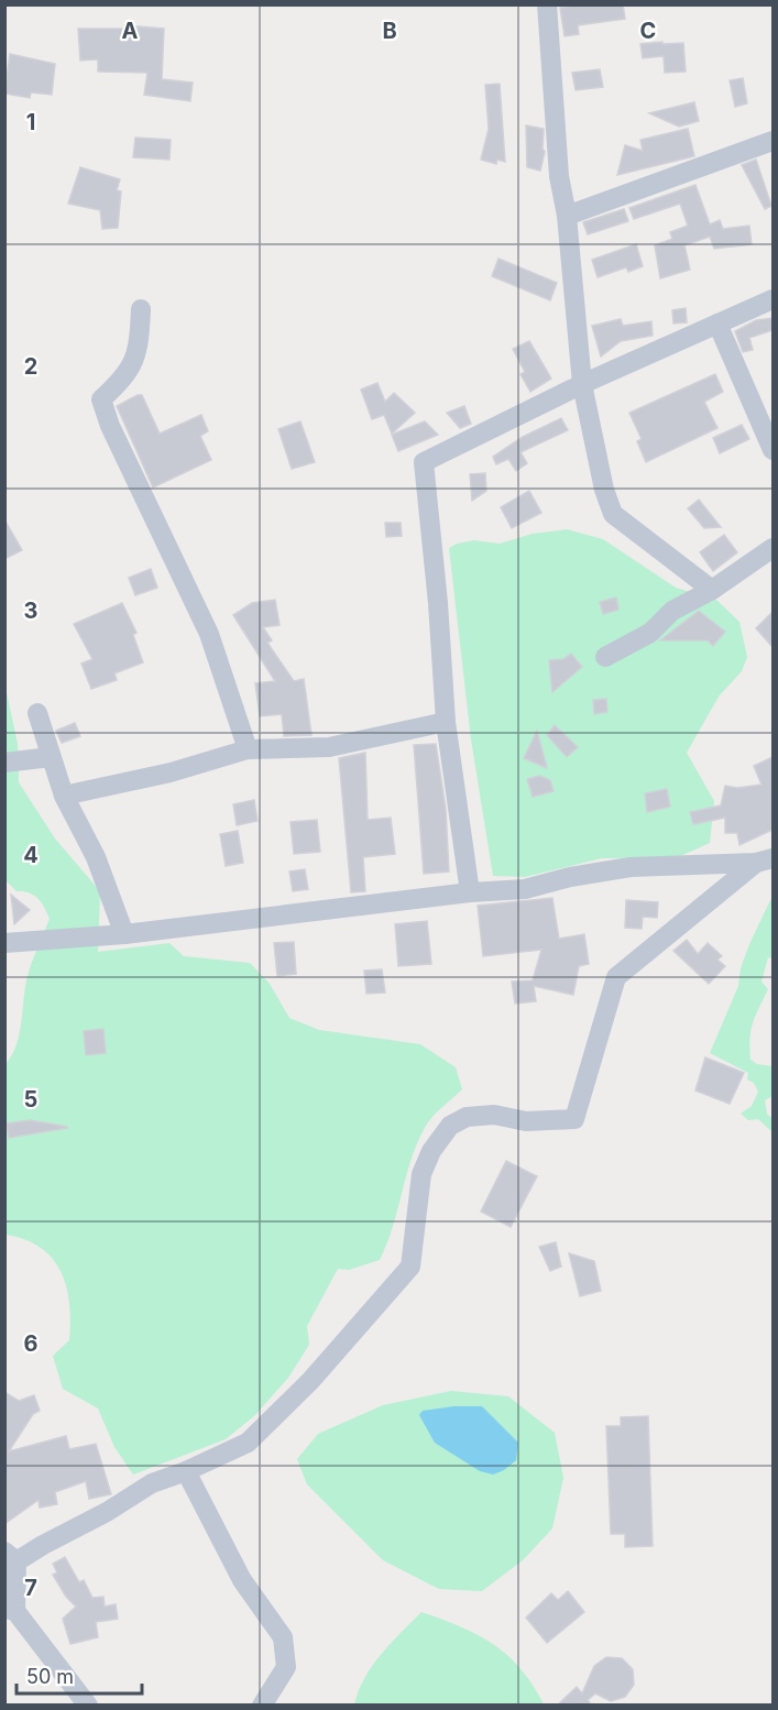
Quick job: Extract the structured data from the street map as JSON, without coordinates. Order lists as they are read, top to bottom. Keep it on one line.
{"scale_bar":"50 m","grid":{"columns":["A","B","C"],"rows":["1","2","3","4","5","6","7"]}}
